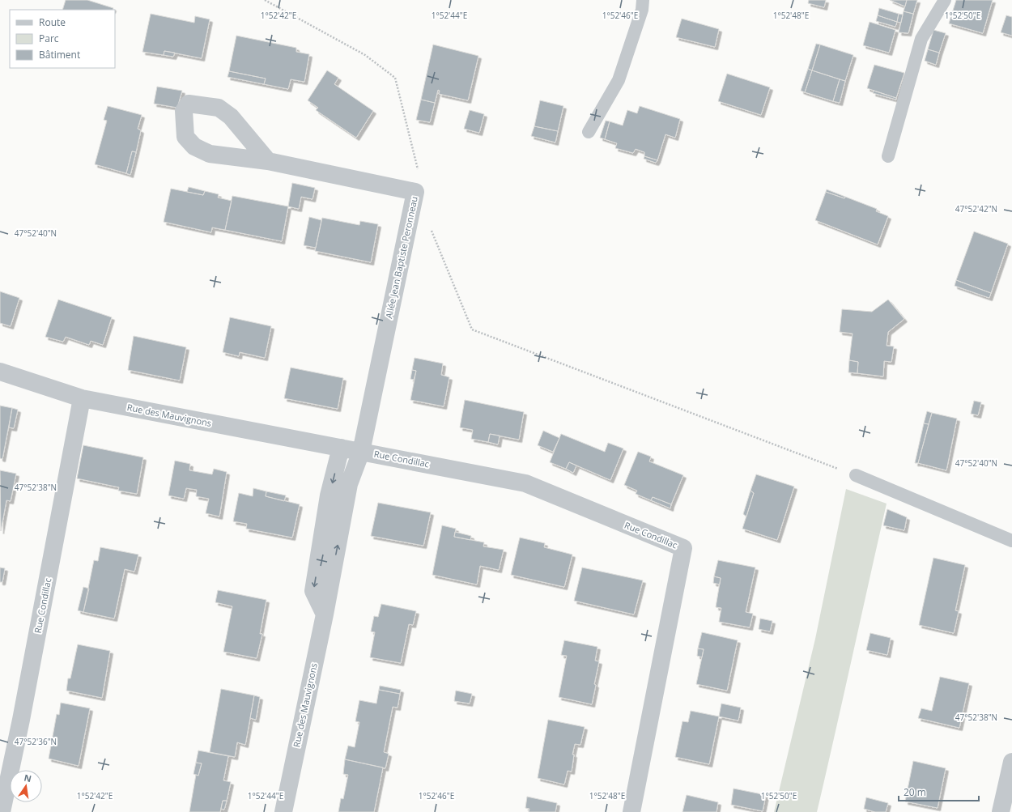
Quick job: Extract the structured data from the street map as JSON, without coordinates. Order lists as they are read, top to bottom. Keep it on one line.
{"streets":{"street":["Allée Jean Baptiste Peronneau","Rue des Mauvignons","Rue Condillac"]},"crossings":[["Allée Jean Baptiste Peronneau","Rue des Mauvignons"],["Allée Jean Baptiste Peronneau","Rue Condillac"],["Rue des Mauvignons","Rue Condillac"]],"legend":["Route","Parc","Bâtiment"],"scale_bar":"20 m","north":"top","coordinates":["1°52'42\"E","1°52'44\"E","1°52'46\"E","1°52'48\"E","1°52'50\"E","47°52'42\"N","47°52'40\"N","47°52'38\"N","47°52'36\"N"]}
